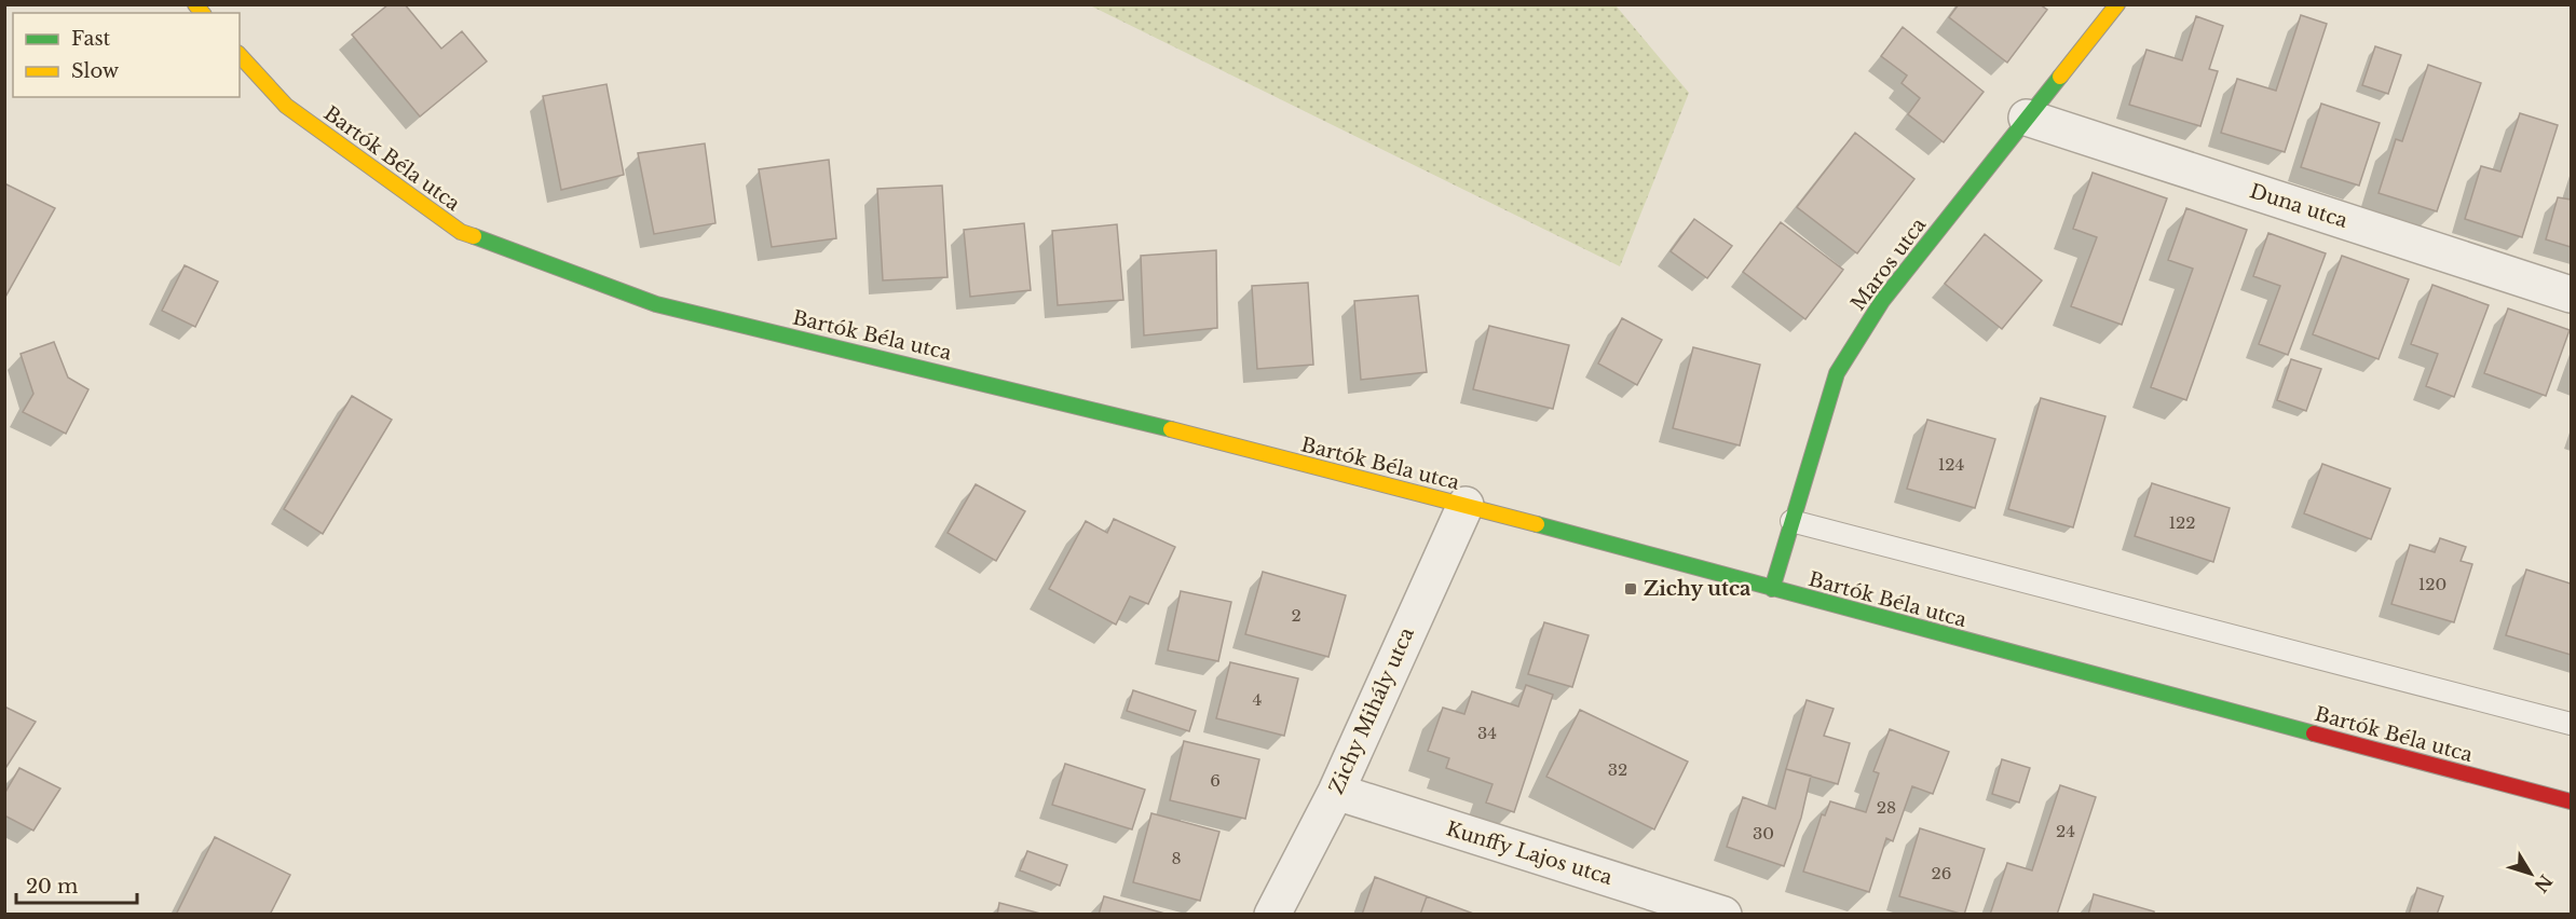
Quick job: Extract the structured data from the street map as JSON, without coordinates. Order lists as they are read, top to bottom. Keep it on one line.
{"streets":{"street":["Bartók Béla utca","Duna utca","Maros utca","Zichy Mihály utca","Kunffy Lajos utca"]},"crossings":[["Bartók Béla utca","Maros utca"],["Bartók Béla utca","Zichy Mihály utca"],["Duna utca","Maros utca"],["Zichy Mihály utca","Kunffy Lajos utca"]],"places":{"transit":["Zichy utca"]},"house_numbers":["124","122","120","2","4","34","32","6","28","24","30","8","26"],"legend":["Fast","Slow"],"scale_bar":"20 m","north":"bottom right"}
